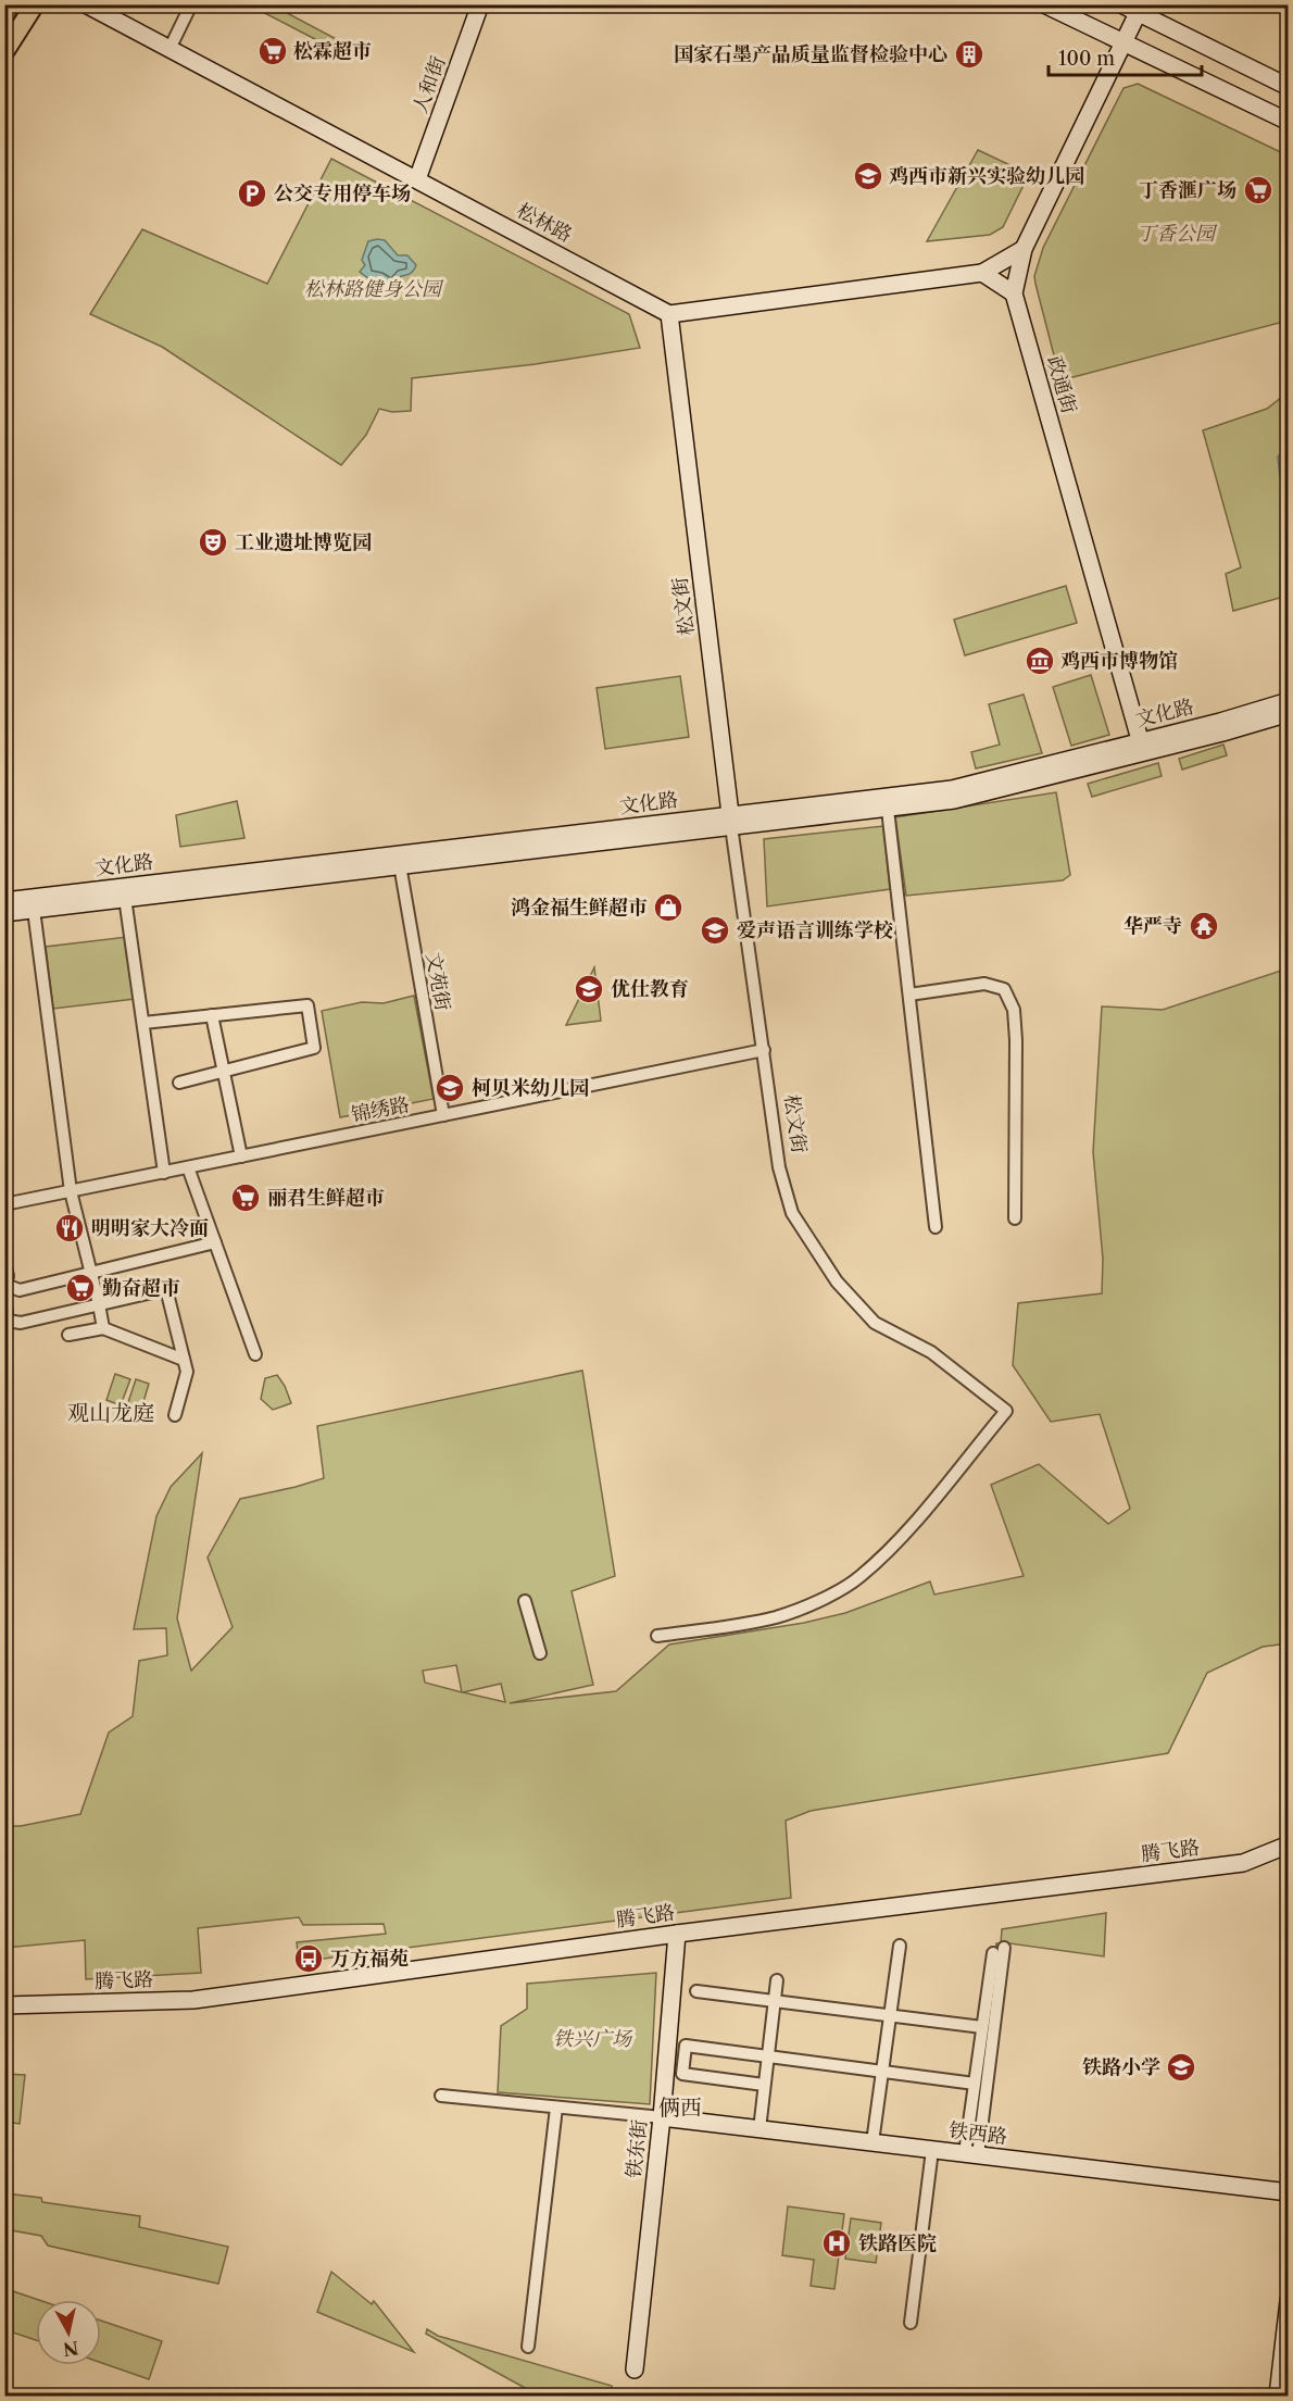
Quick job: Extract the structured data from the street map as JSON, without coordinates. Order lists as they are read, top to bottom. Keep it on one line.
{"streets":{"street":["人和街","松林路","政通街","松文街","文化路","文苑街","锦绣路","腾飞路","铁西路","铁东街"]},"crossings":[["人和街","松林路"],["松林路","松文街"],["政通街","文化路"],["松文街","文化路"],["松文街","锦绣路"],["文化路","文苑街"],["文苑街","锦绣路"],["腾飞路","铁东街"],["铁西路","铁东街"]],"districts":["观山龙庭","俩西"],"parks":["丁香公园","松林路健身公园","铁兴广场"],"places":{"supermarket":["松霖超市","丁香滙广场","丽君生鲜超市","勤奋超市"],"building":["国家石墨产品质量监督检验中心"],"school or university":["鸡西市新兴实验幼儿园","爱声语言训练学校","优仕教育","柯贝米幼儿园","铁路小学"],"parking":["公交专用停车场"],"theatre":["工业遗址博览园"],"museum":["鸡西市博物馆"],"shop":["鸿金福生鲜超市"],"temple":["华严寺"],"restaurant":["明明家大冷面"],"bus stop":["万方福苑"],"hospital":["铁路医院"]},"scale_bar":"100 m","north":"bottom"}
